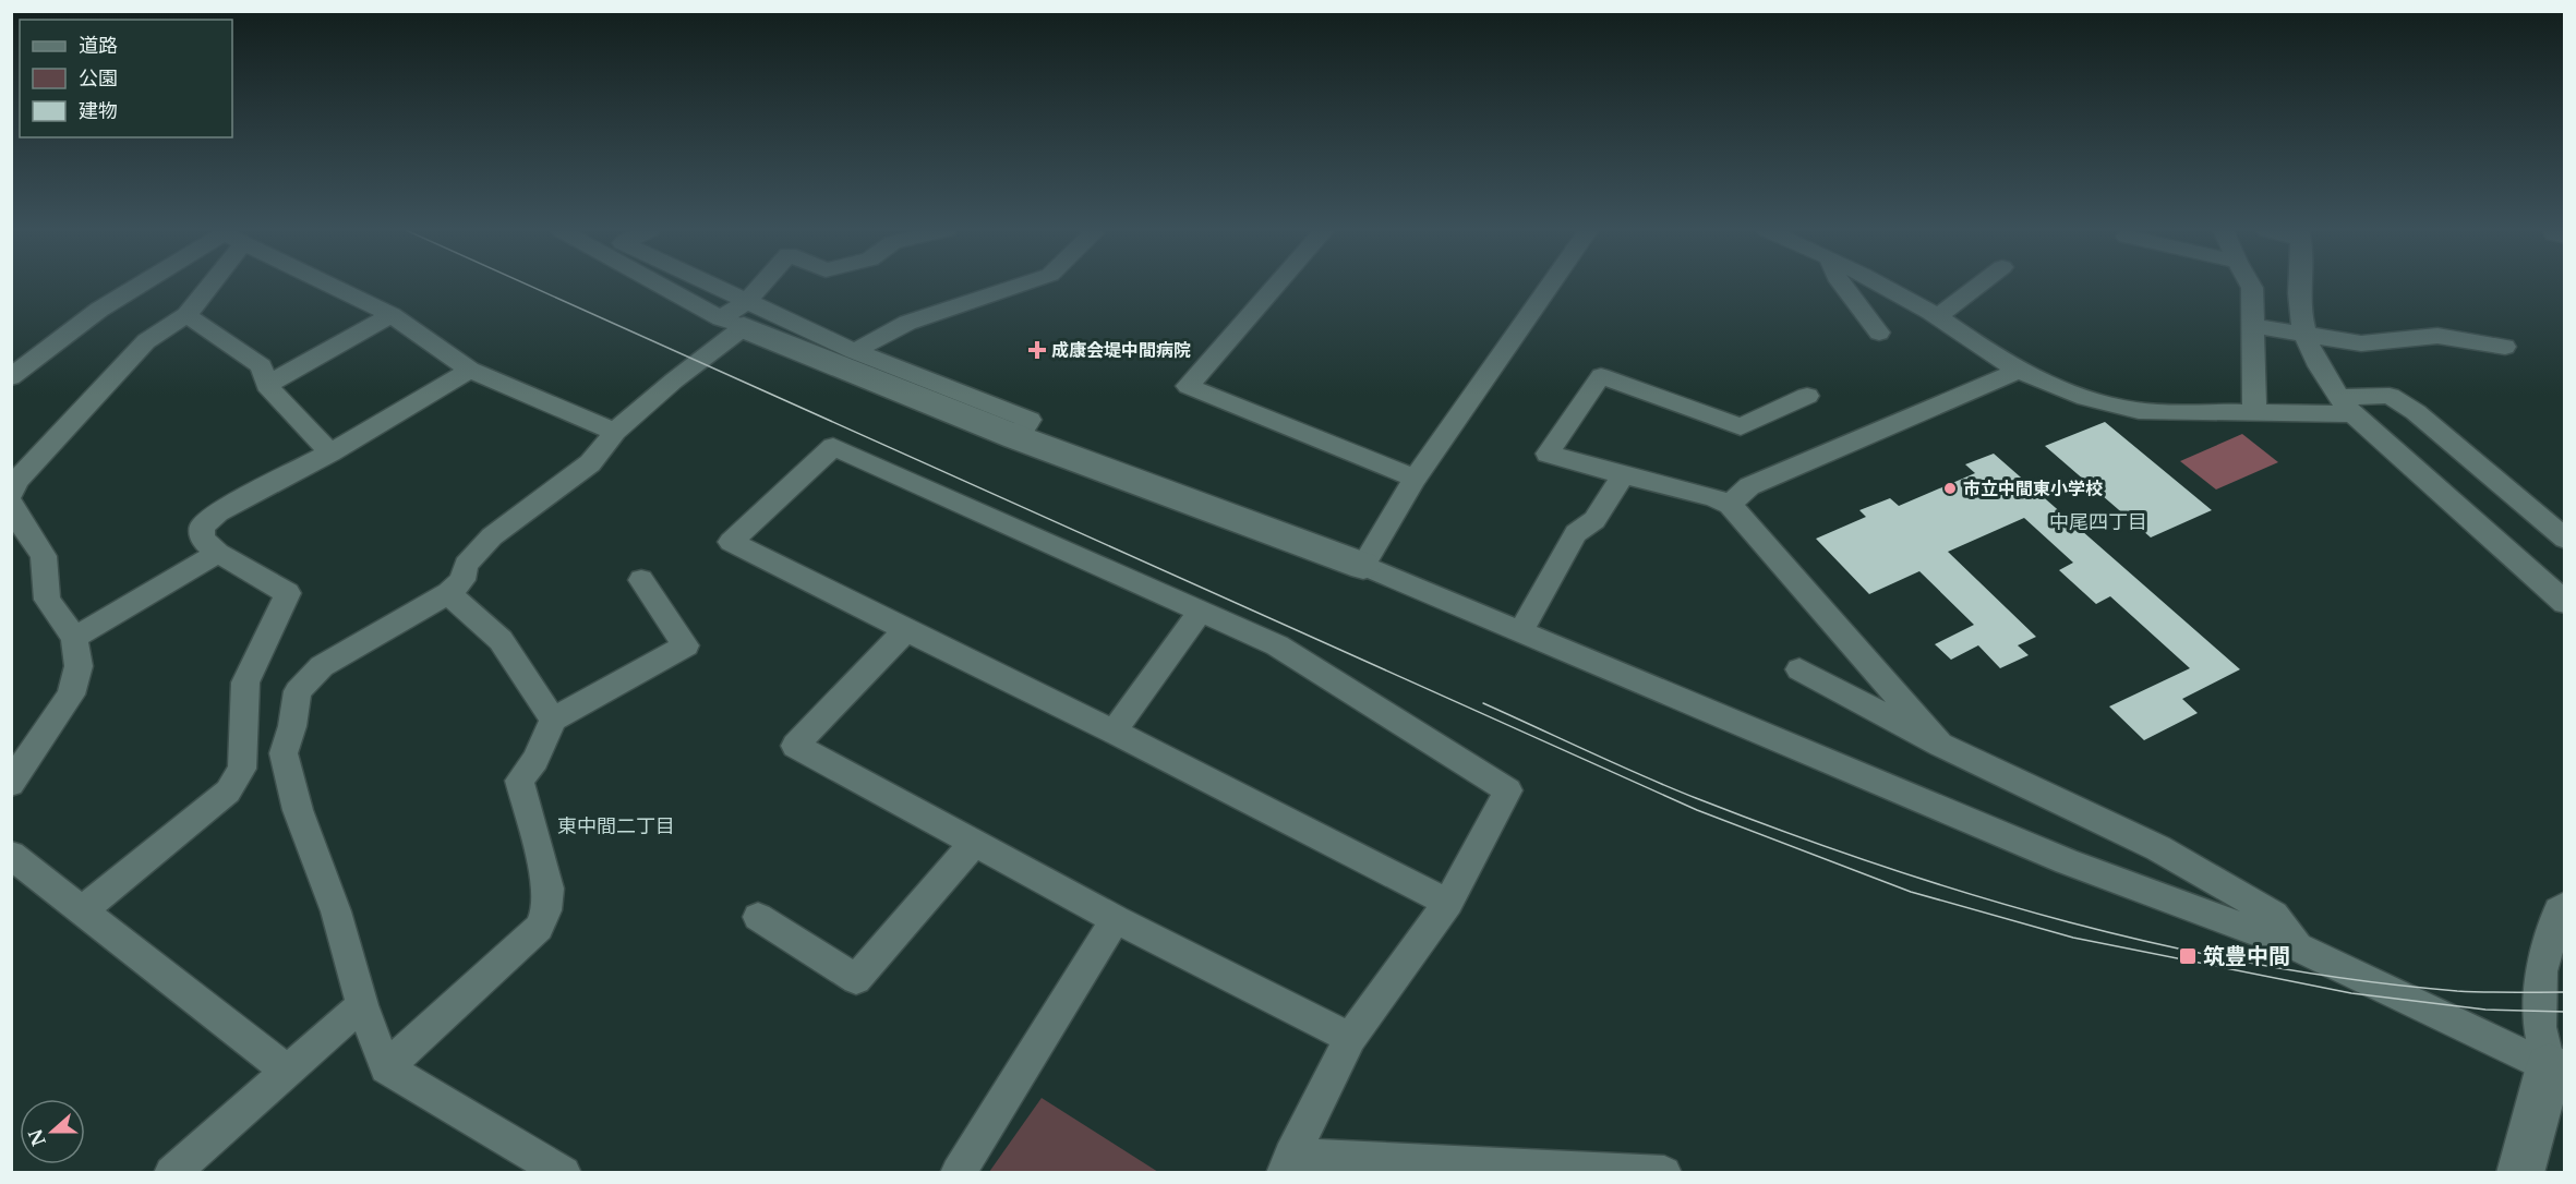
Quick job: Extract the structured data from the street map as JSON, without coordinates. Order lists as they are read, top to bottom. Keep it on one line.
{"districts":["中尾四丁目","東中間二丁目"],"places":{"health":["成康会堤中間病院"],"other":["市立中間東小学校"],"transit":["筑豊中間"]},"legend":["道路","公園","建物"],"north":"left"}
